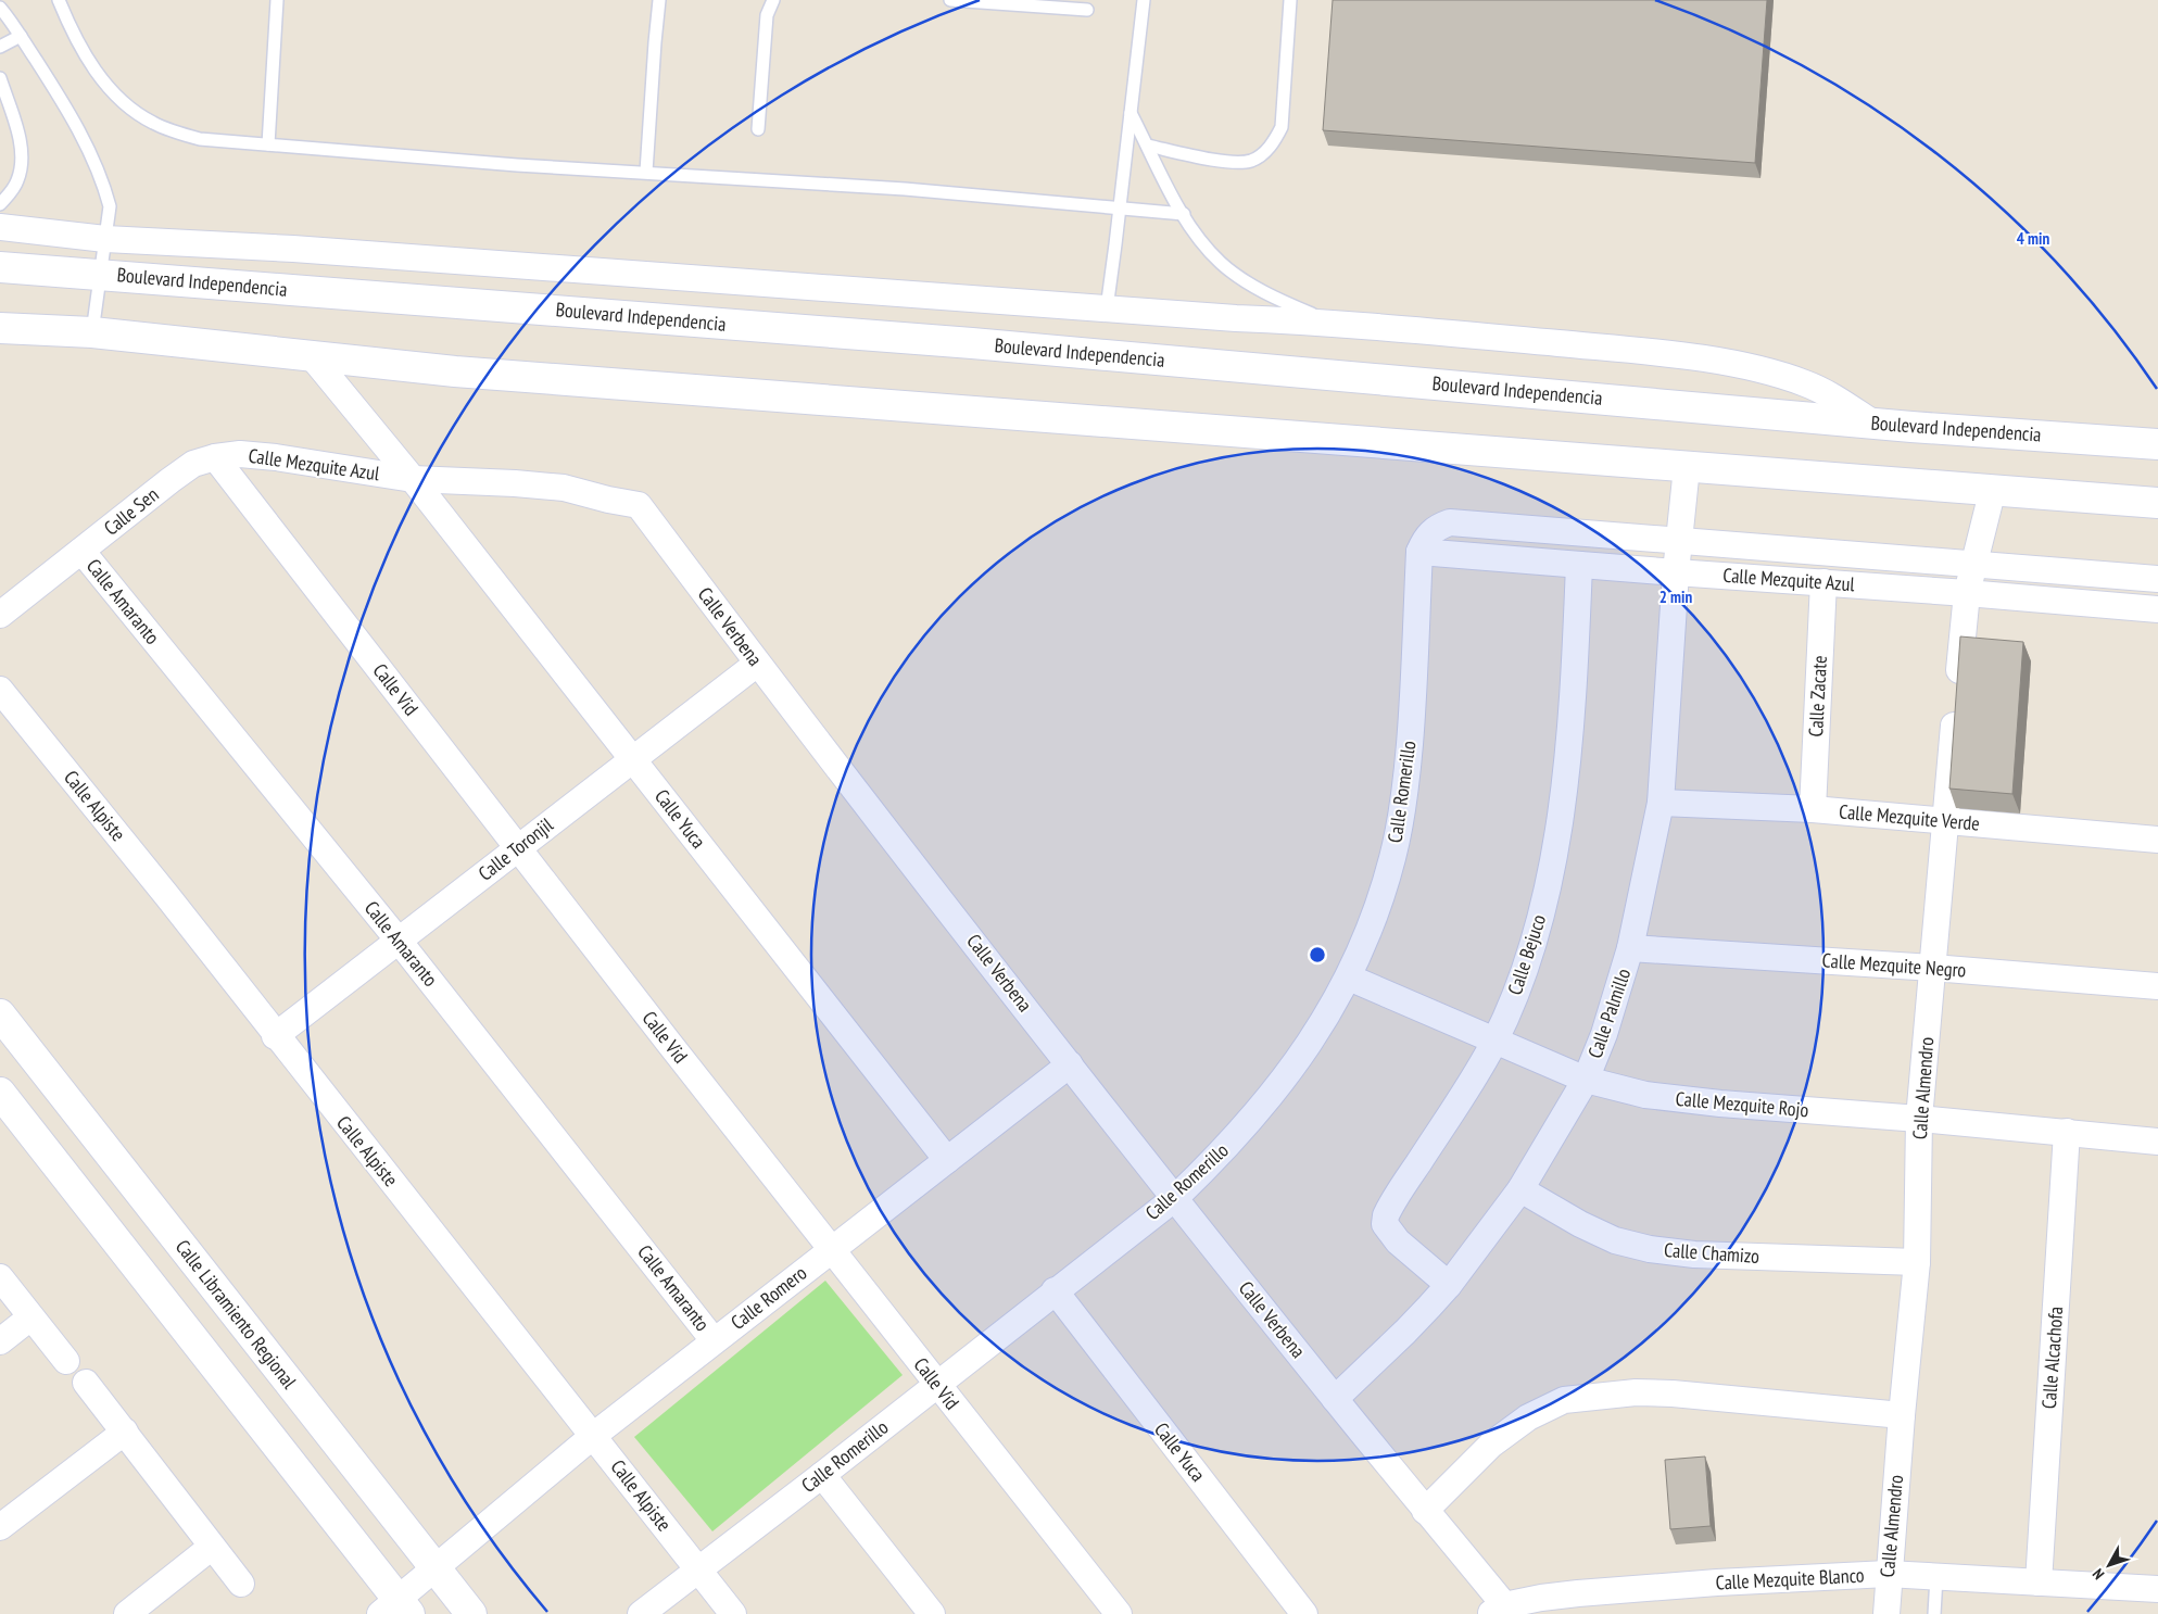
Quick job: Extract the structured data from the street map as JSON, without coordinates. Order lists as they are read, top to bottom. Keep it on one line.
{"streets":{"main road":["Boulevard Independencia","Calle Libramiento Regional"],"street":["Calle Mezquite Azul","Calle Sen","Calle Amaranto","Calle Verbena","Calle Vid","Calle Zacate","Calle Romerillo","Calle Alpiste","Calle Mezquite Verde","Calle Yuca","Calle Toronjil","Calle Bejuco","Calle Mezquite Negro","Calle Palmillo","Calle Almendro","Calle Mezquite Rojo","Calle Chamizo","Calle Romero","Calle Alcachofa","Calle Mezquite Blanco"]},"crossings":[["Calle Mezquite Azul","Calle Sen"],["Calle Mezquite Azul","Calle Verbena"],["Calle Mezquite Azul","Calle Vid"],["Calle Mezquite Azul","Calle Zacate"],["Calle Mezquite Azul","Calle Romerillo"],["Calle Mezquite Azul","Calle Yuca"],["Calle Mezquite Azul","Calle Bejuco"],["Calle Mezquite Azul","Calle Palmillo"],["Calle Mezquite Azul","Calle Almendro"],["Calle Sen","Calle Amaranto"],["Calle Sen","Calle Vid"],["Calle Amaranto","Calle Toronjil"],["Calle Amaranto","Calle Romero"],["Calle Verbena","Calle Romerillo"],["Calle Verbena","Calle Yuca"],["Calle Verbena","Calle Toronjil"],["Calle Verbena","Calle Palmillo"],["Calle Verbena","Calle Romero"],["Calle Verbena","Calle Mezquite Blanco"],["Calle Vid","Calle Romerillo"],["Calle Vid","Calle Toronjil"],["Calle Vid","Calle Romero"],["Calle Zacate","Calle Mezquite Verde"],["Calle Romerillo","Calle Alpiste"],["Calle Romerillo","Calle Yuca"],["Calle Romerillo","Calle Mezquite Rojo"],["Calle Alpiste","Calle Toronjil"],["Calle Alpiste","Calle Romero"],["Calle Mezquite Verde","Calle Palmillo"],["Calle Mezquite Verde","Calle Almendro"],["Calle Yuca","Calle Toronjil"],["Calle Yuca","Calle Romero"],["Calle Bejuco","Calle Palmillo"],["Calle Bejuco","Calle Mezquite Rojo"],["Calle Mezquite Negro","Calle Palmillo"],["Calle Mezquite Negro","Calle Almendro"],["Calle Palmillo","Calle Mezquite Rojo"],["Calle Palmillo","Calle Chamizo"],["Calle Almendro","Calle Mezquite Rojo"],["Calle Almendro","Calle Chamizo"],["Calle Almendro","Calle Mezquite Blanco"],["Calle Mezquite Rojo","Calle Alcachofa"],["Calle Romero","Calle Libramiento Regional"],["Calle Alcachofa","Calle Mezquite Blanco"]],"north":"bottom left","rings":["4 min","2 min"]}
